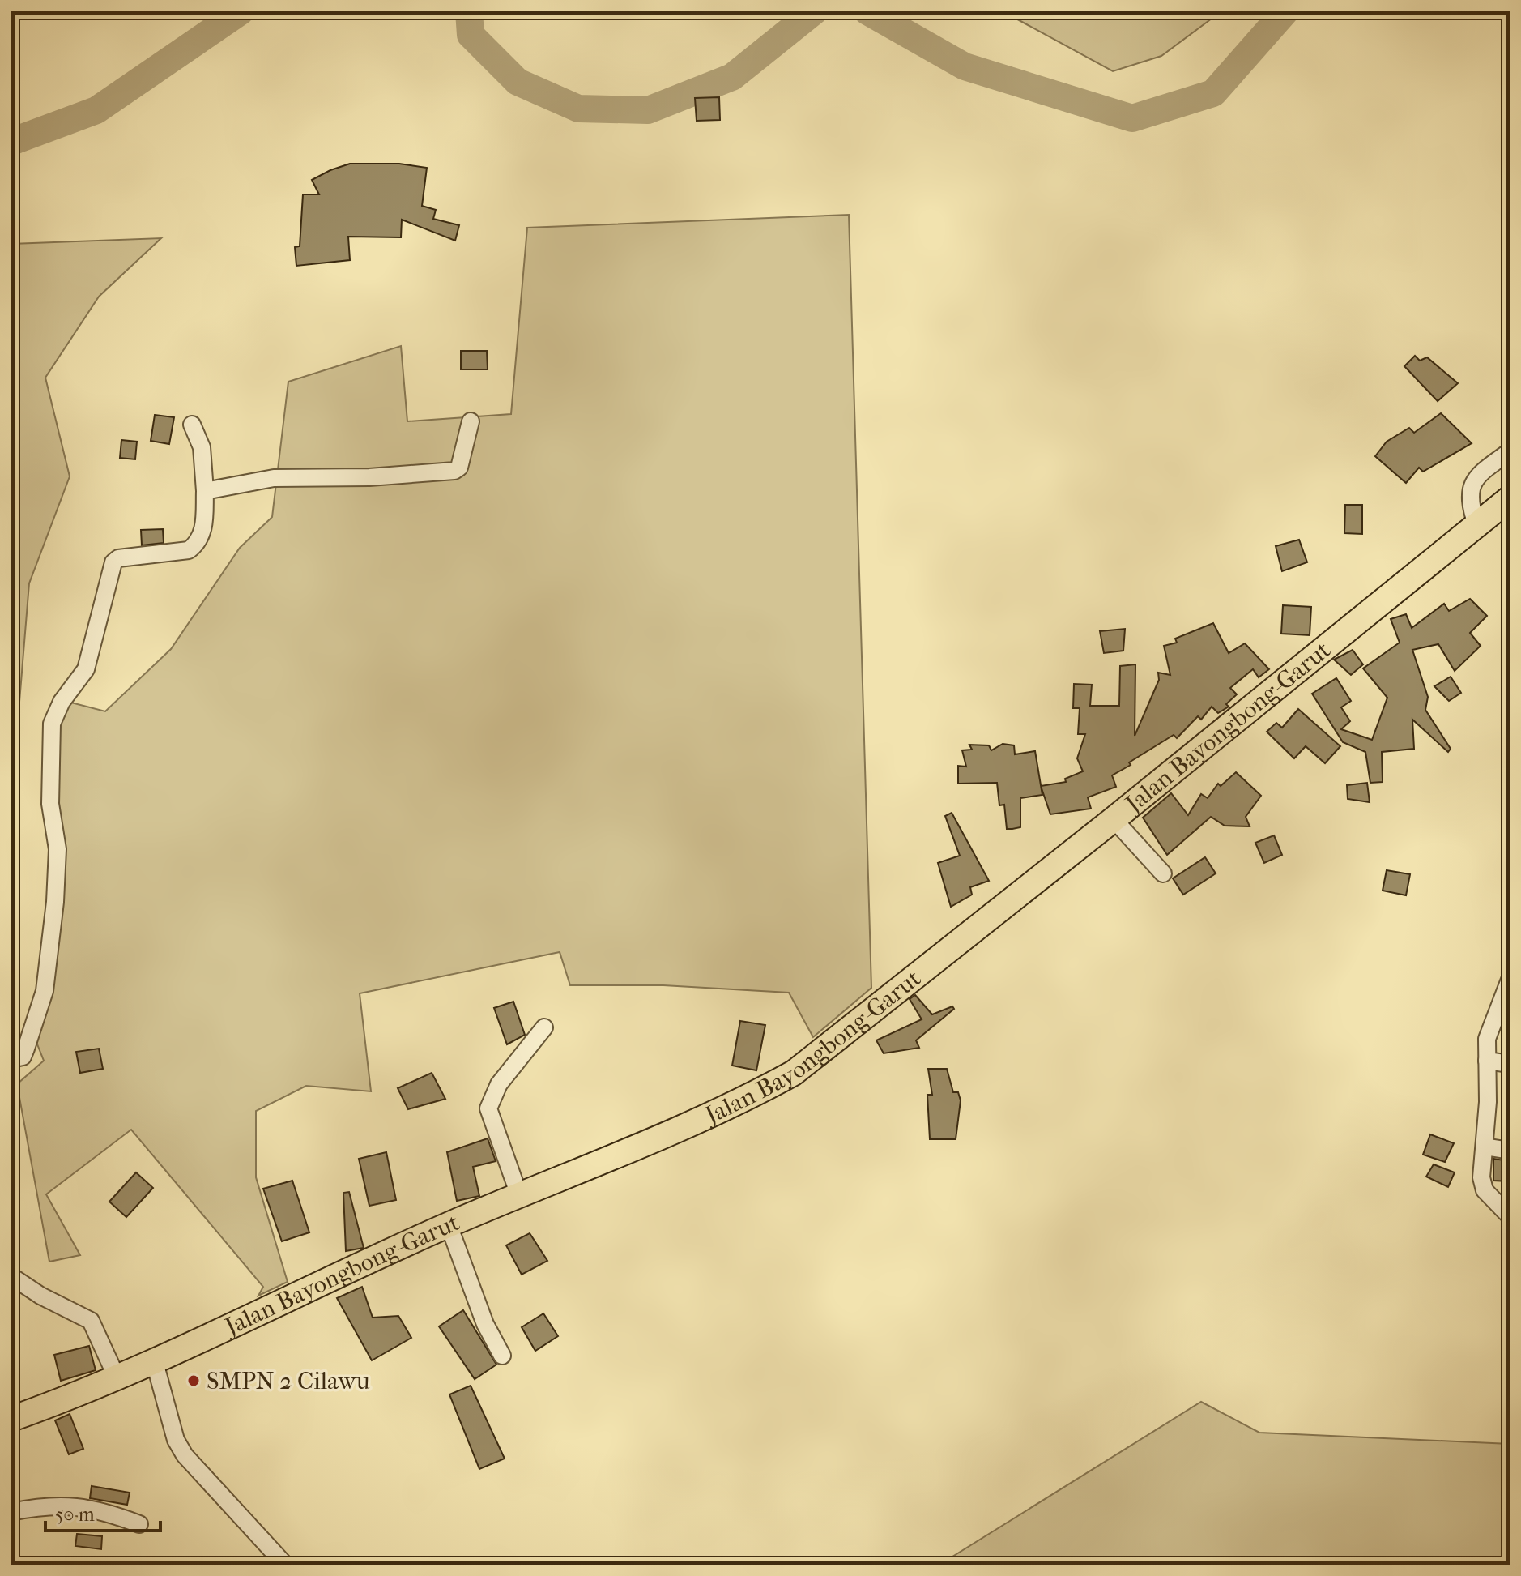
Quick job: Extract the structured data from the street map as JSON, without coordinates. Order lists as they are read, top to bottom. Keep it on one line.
{"streets":{"main road":["Jalan Bayongbong-Garut"]},"places":["SMPN 2 Cilawu"],"scale_bar":"50 m"}
